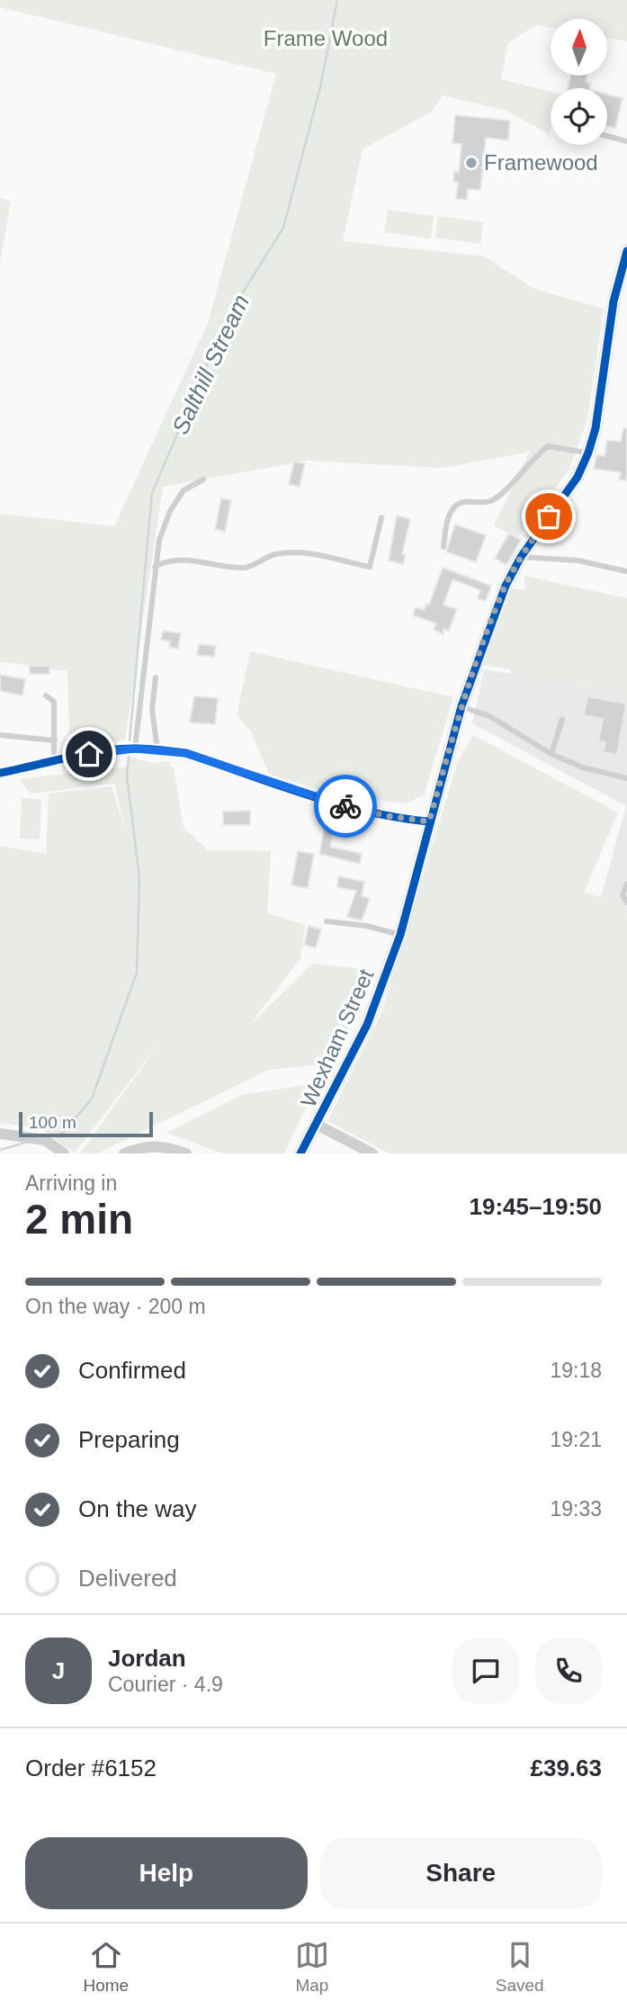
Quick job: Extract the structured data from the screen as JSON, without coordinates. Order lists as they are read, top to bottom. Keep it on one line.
{"streets":{"street":["Wexham Street"]},"water":["Salthill Stream"],"parks":["Frame Wood"],"places":["Framewood"],"scale_bar":"100 m","north":"top","page":{"scale":"100 m","heading":["2 min","Arriving in","19:45–19:50"],"panel":["Jordan","Courier · 4.9","Order #6152","£39.63"],"bar":"On the way · 200 m","list":[["Confirmed","19:18"],["Preparing","19:21"],["On the way","19:33"],"Delivered"],"round":"J","buttons":["Help","Share"],"tabs":["Home","Map","Saved"]}}
